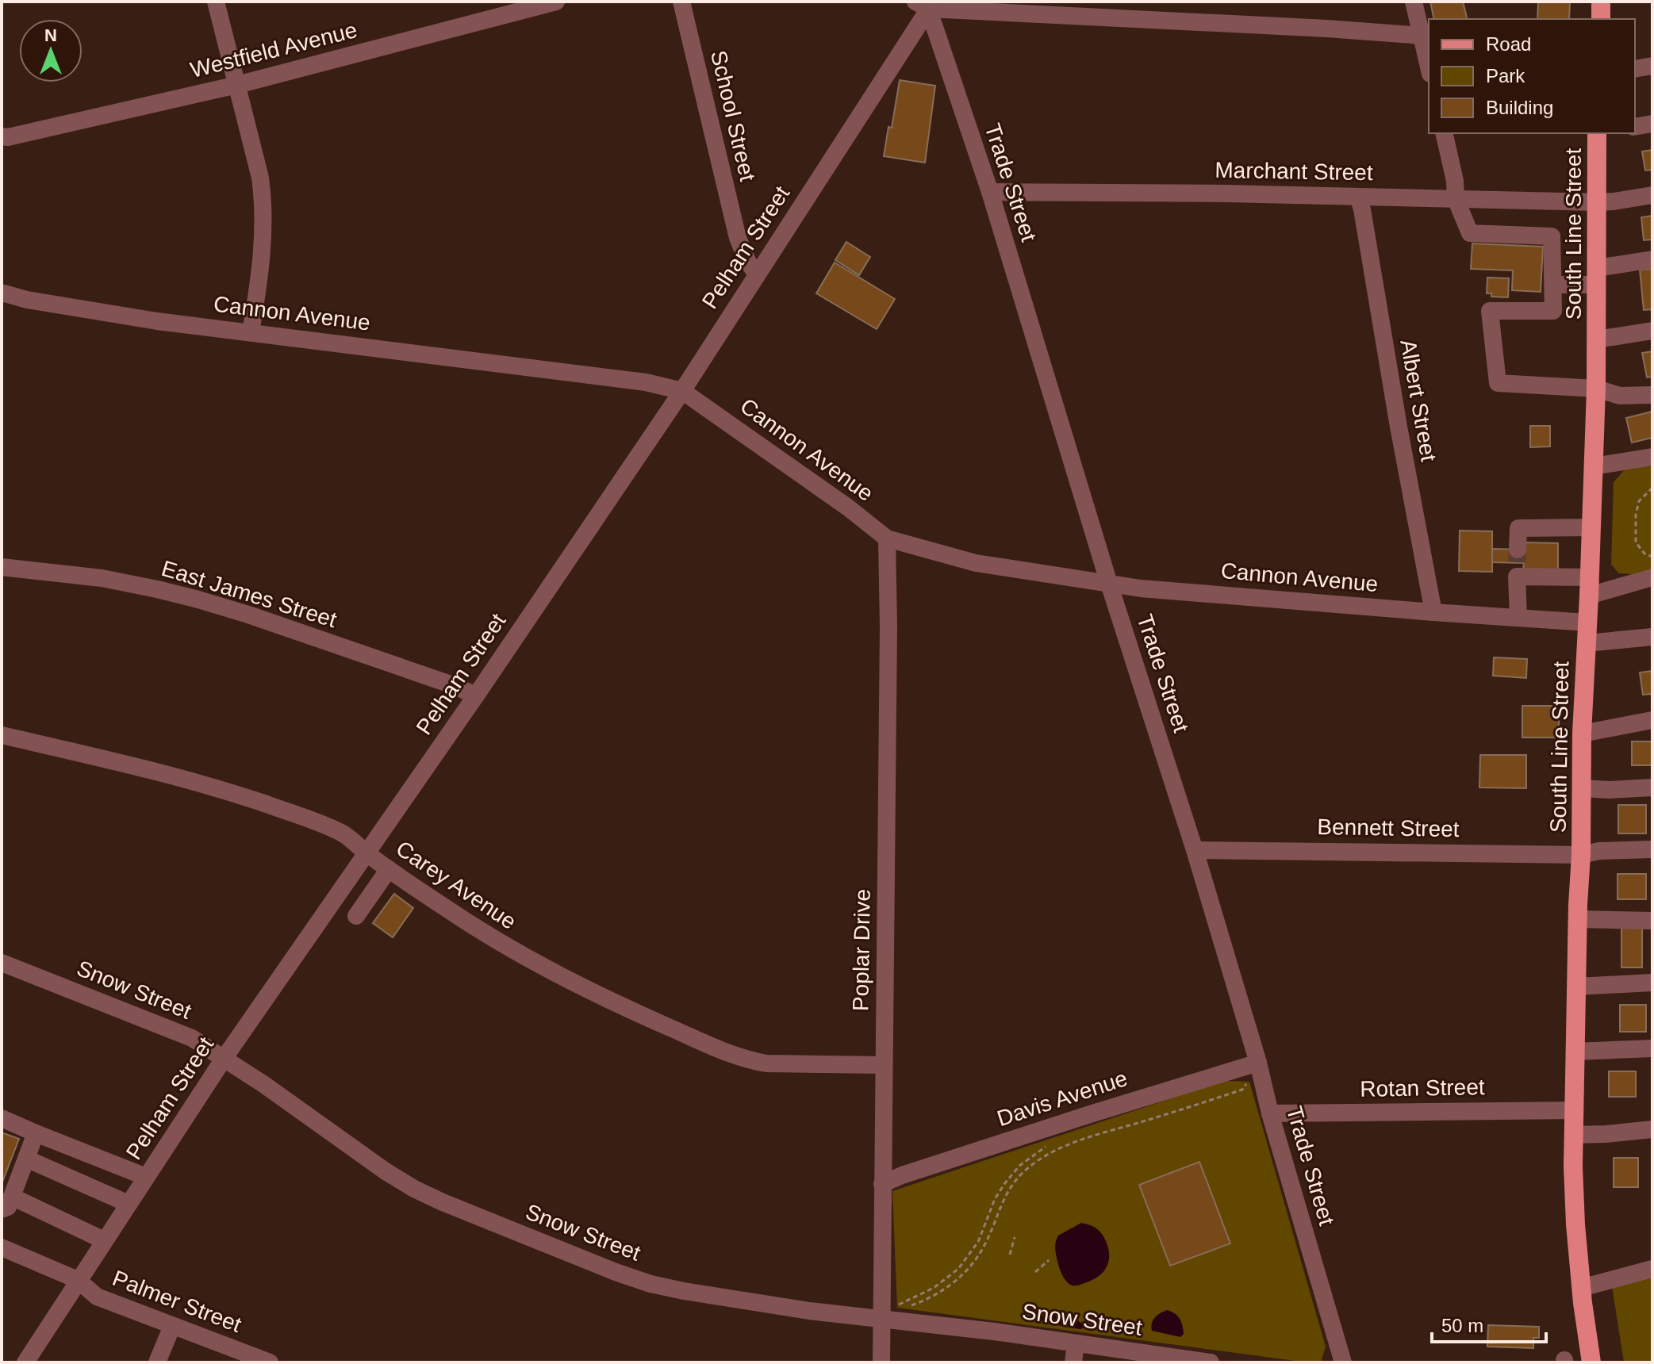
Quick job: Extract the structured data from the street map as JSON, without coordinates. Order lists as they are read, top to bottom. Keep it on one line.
{"streets":{"main road":["South Line Street"],"street":["Westfield Avenue","School Street","Marchant Street","Trade Street","Pelham Street","Cannon Avenue","Albert Street","East James Street","Bennett Street","Carey Avenue","Poplar Drive","Snow Street","Rotan Street","Davis Avenue","Palmer Street"]},"crossings":[["School Street","Pelham Street"],["Marchant Street","Trade Street"],["Marchant Street","South Line Street"],["Marchant Street","Albert Street"],["Trade Street","Pelham Street"],["Trade Street","Cannon Avenue"],["Trade Street","Bennett Street"],["Trade Street","Rotan Street"],["Trade Street","Davis Avenue"],["South Line Street","Cannon Avenue"],["South Line Street","Bennett Street"],["South Line Street","Rotan Street"],["Pelham Street","Cannon Avenue"],["Pelham Street","East James Street"],["Pelham Street","Carey Avenue"],["Pelham Street","Snow Street"],["Pelham Street","Palmer Street"],["Cannon Avenue","Albert Street"],["Cannon Avenue","Poplar Drive"],["Carey Avenue","Poplar Drive"],["Poplar Drive","Snow Street"],["Poplar Drive","Davis Avenue"]],"legend":["Road","Park","Building"],"scale_bar":"50 m","north":"top"}
